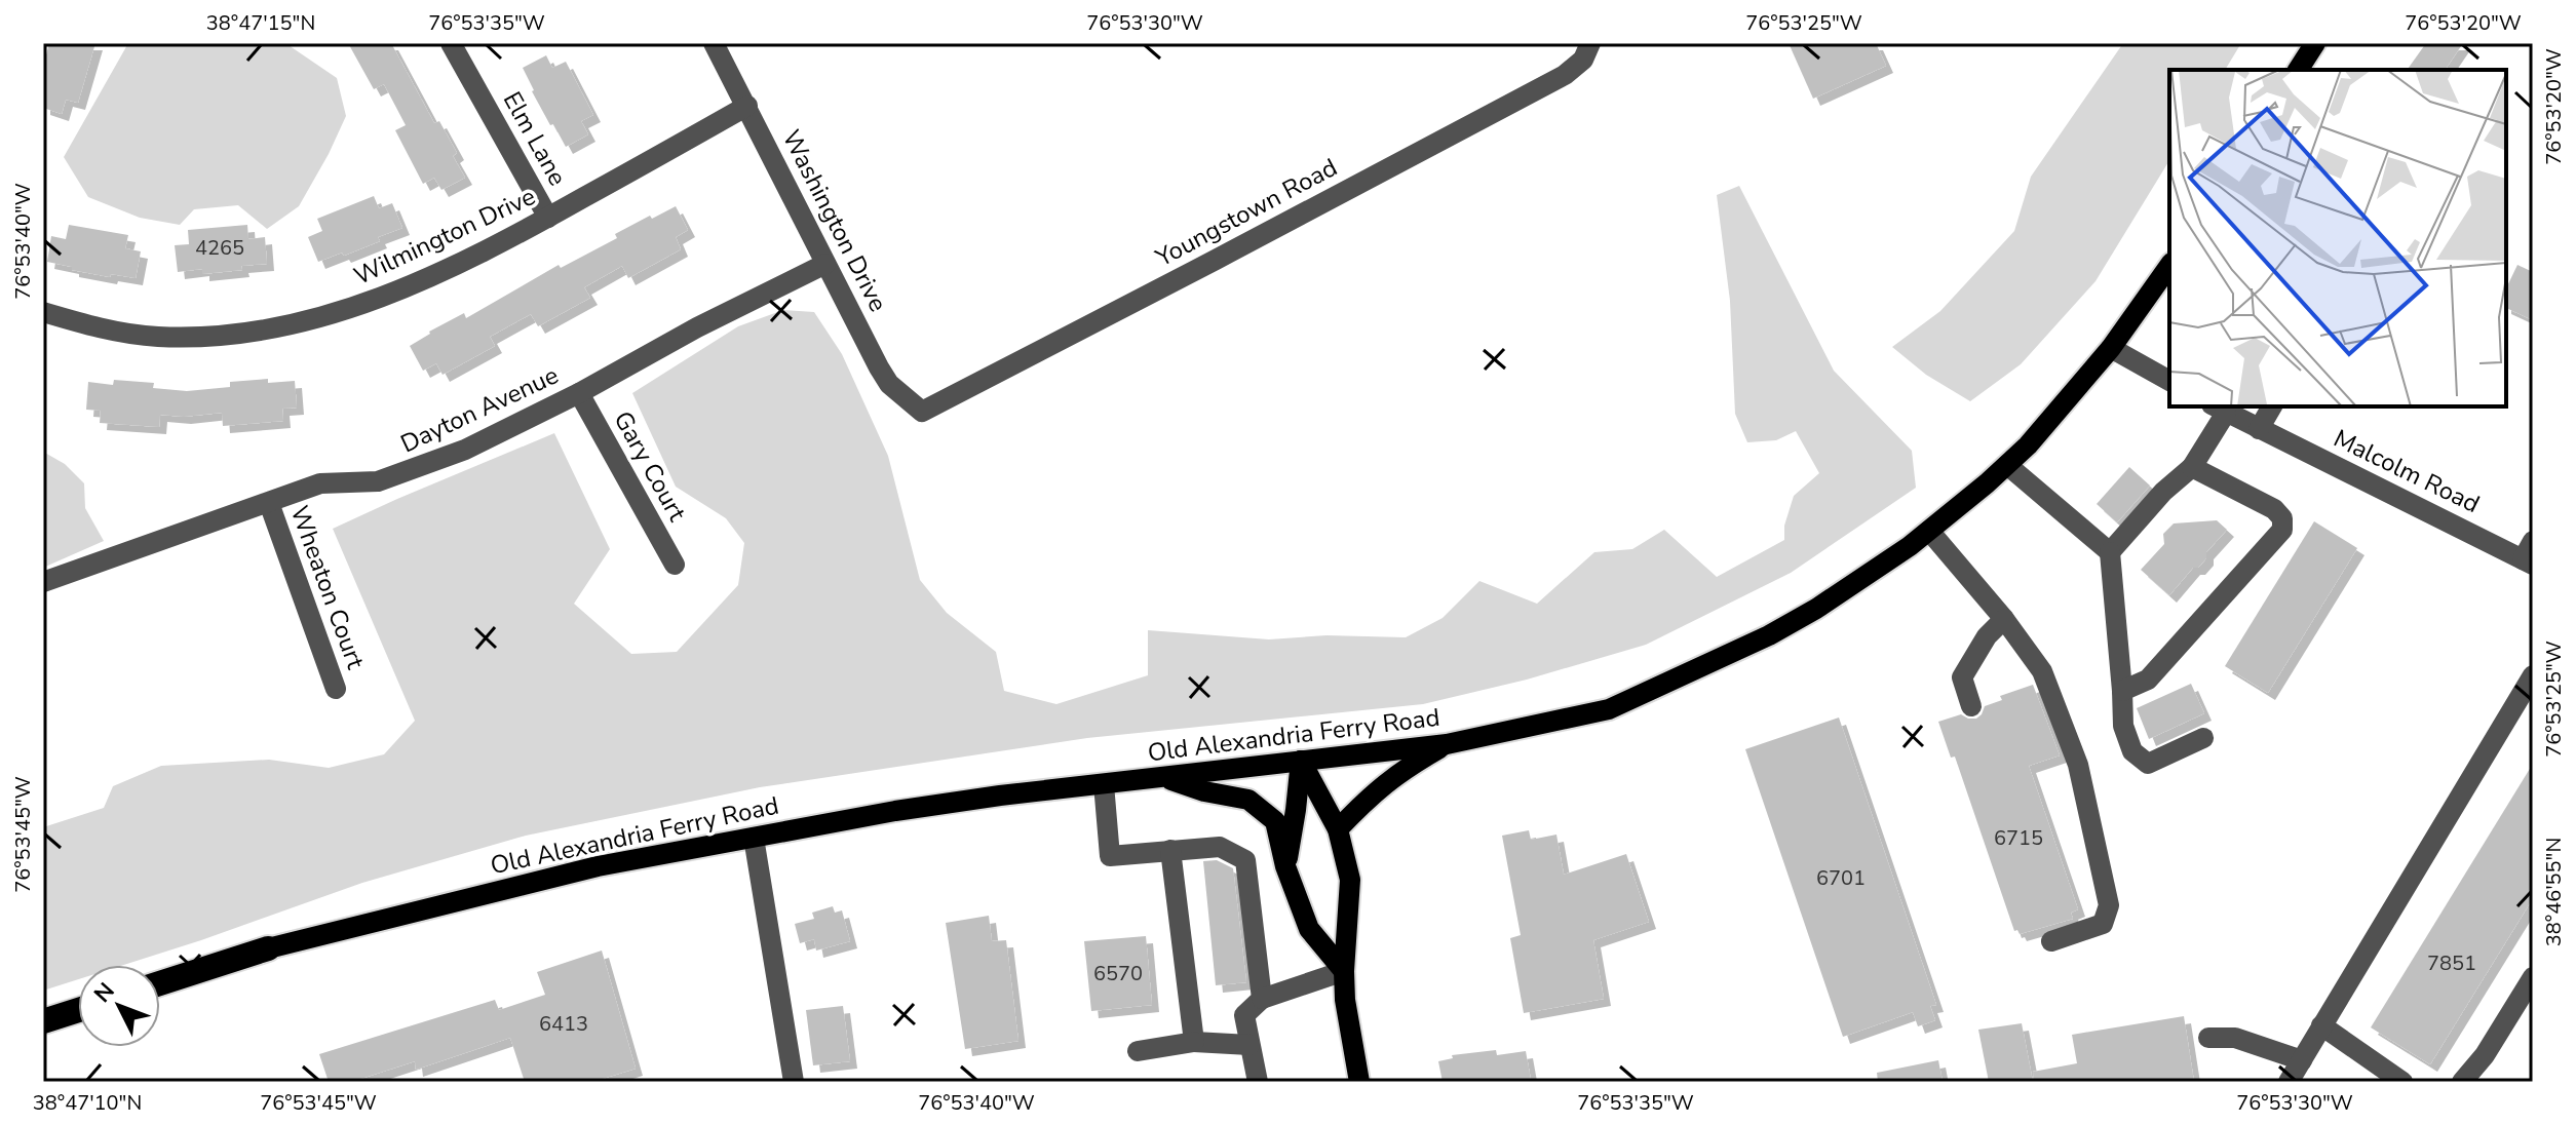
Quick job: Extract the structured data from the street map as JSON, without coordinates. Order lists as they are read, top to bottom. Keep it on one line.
{"streets":{"main road":["Old Alexandria Ferry Road"],"street":["Elm Lane","Youngstown Road","Washington Drive","Wilmington Drive","Dayton Avenue","Gary Court","Malcolm Road","Wheaton Court"]},"crossings":[["Elm Lane","Wilmington Drive"],["Youngstown Road","Washington Drive"],["Washington Drive","Wilmington Drive"],["Washington Drive","Dayton Avenue"],["Dayton Avenue","Gary Court"],["Dayton Avenue","Wheaton Court"]],"house_numbers":["4265","6715","6701","7851","6570","6413"],"north":"top left","coordinates":["38°47'15\"N","76°53'35\"W","76°53'30\"W","76°53'25\"W","76°53'20\"W","76°53'40\"W","76°53'45\"W","38°46'55\"N","38°47'10\"N"]}
